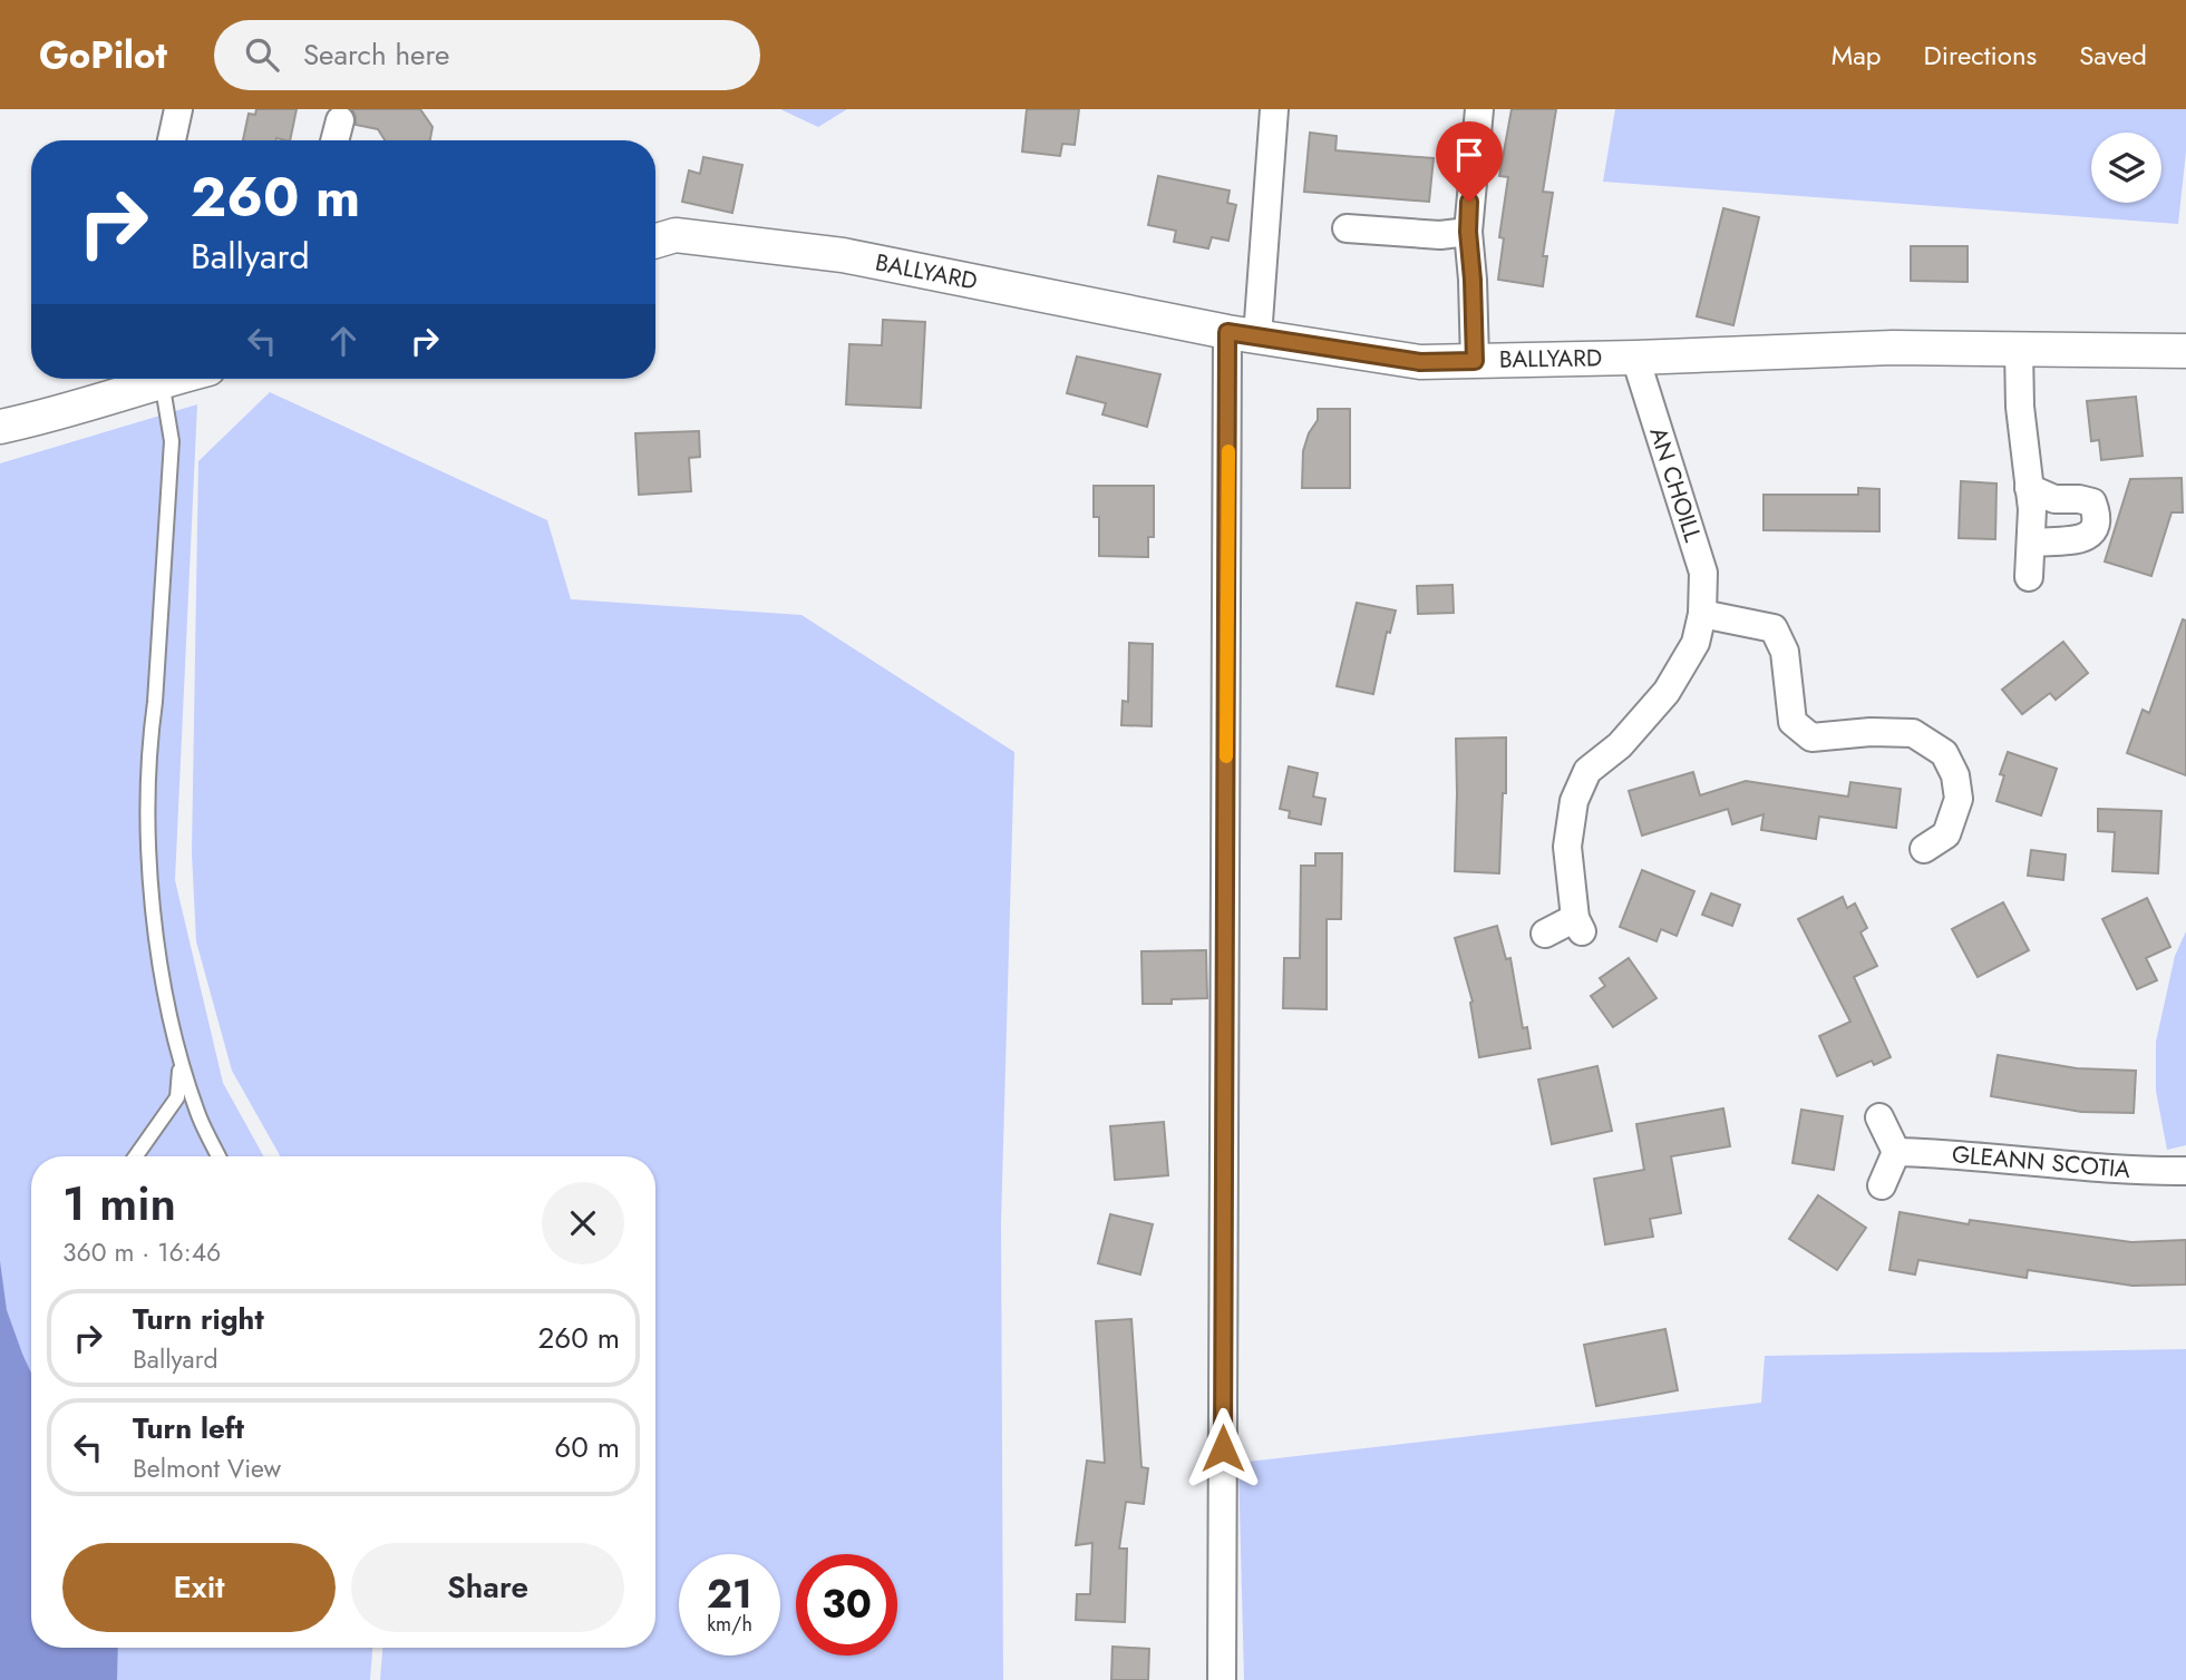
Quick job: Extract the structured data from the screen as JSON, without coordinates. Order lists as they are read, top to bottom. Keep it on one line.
{"streets":{"street":["BALLYARD","AN CHOILL","GLEANN SCOTIA"]},"crossings":[["BALLYARD","AN CHOILL"]],"page":{"header":"GoPilot","search":"Search here","nav":["Map","Directions","Saved"],"turn":["260 m","Ballyard"],"heading":["1 min","360 m · 16:46"],"list":[{"name":"Turn right","note":"Ballyard","value":"260 m"},{"name":"Turn left","note":"Belmont View","value":"60 m"}],"buttons":["Exit","Share"],"speed":"21 km/h","limit":"30"}}
